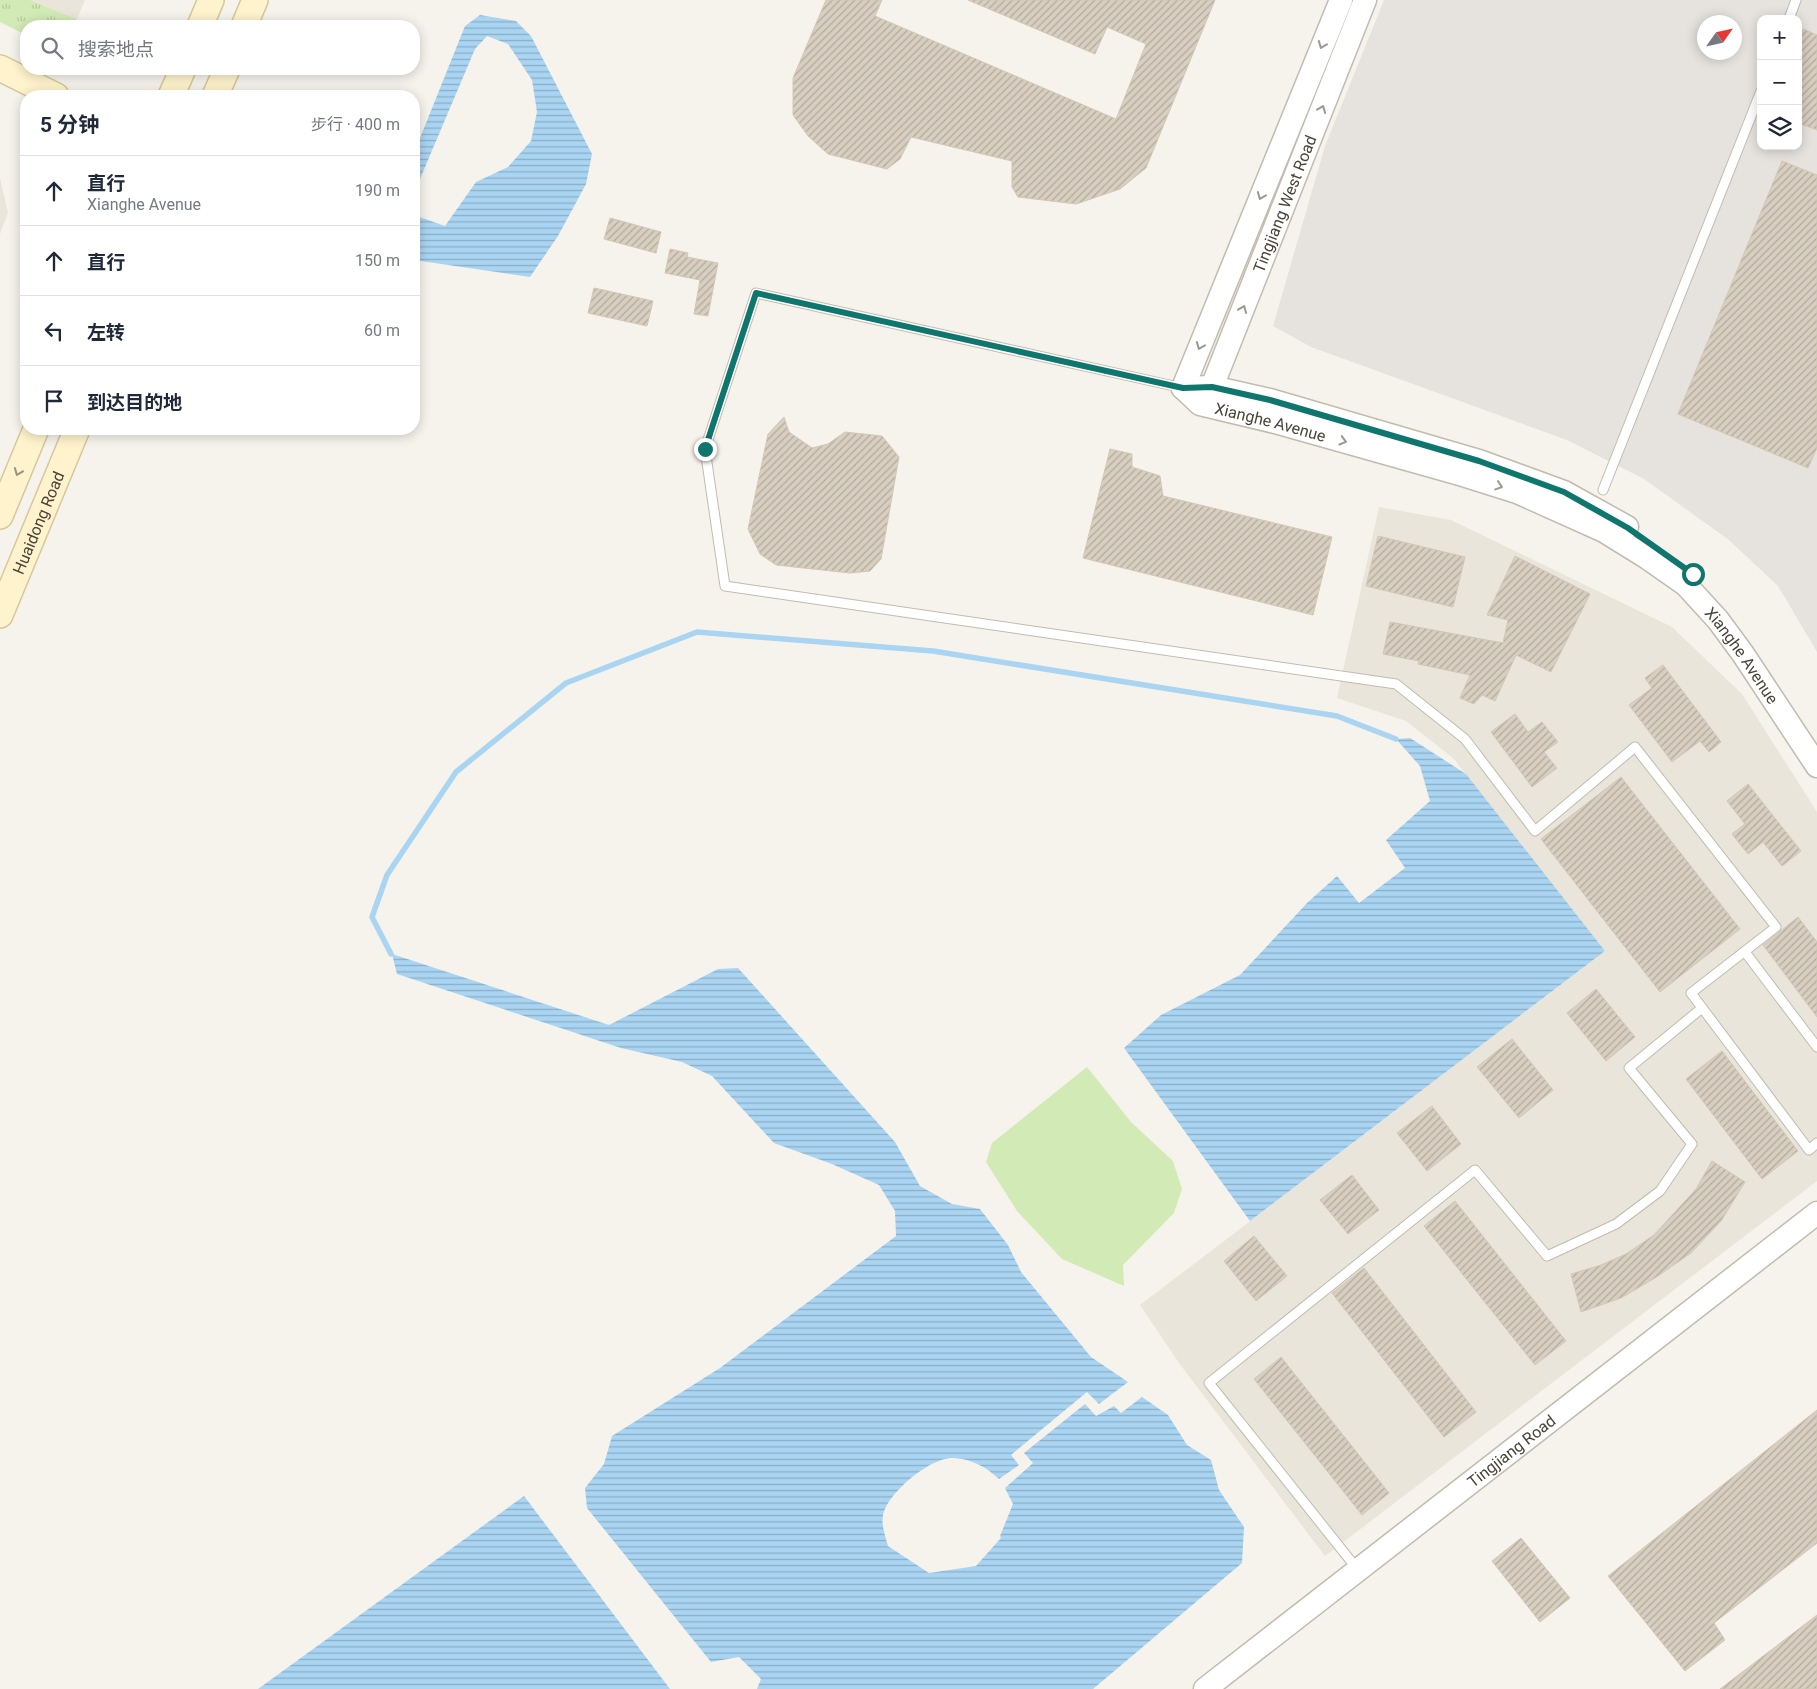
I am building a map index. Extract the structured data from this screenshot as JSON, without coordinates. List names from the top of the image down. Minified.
{"streets":{"main road":["Huaidong Road"],"street":["Tingjiang West Road","Xianghe Avenue","Tingjiang Road"]},"crossings":[["Tingjiang West Road","Xianghe Avenue"]],"north":"top right","page":{"map_buttons":["+","−"],"search":"搜索地点","heading":["5 分钟","步行 · 400 m"],"list":[["直行","Xianghe Avenue","190 m"],["直行","150 m"],["左转","60 m"],"到达目的地"]}}
